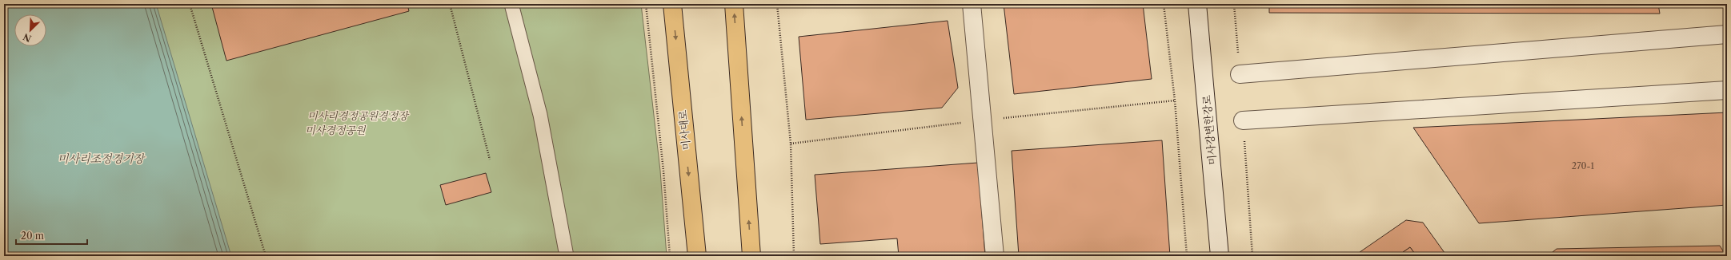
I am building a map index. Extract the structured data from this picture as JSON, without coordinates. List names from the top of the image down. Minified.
{"streets":{"main road":["미사대로"],"street":["미사강변한강로"]},"water":["미사리조정경기장"],"parks":["미사리경정공원경정장","미사경정공원"],"house_numbers":["270-1"],"scale_bar":"20 m","north":"bottom left"}
